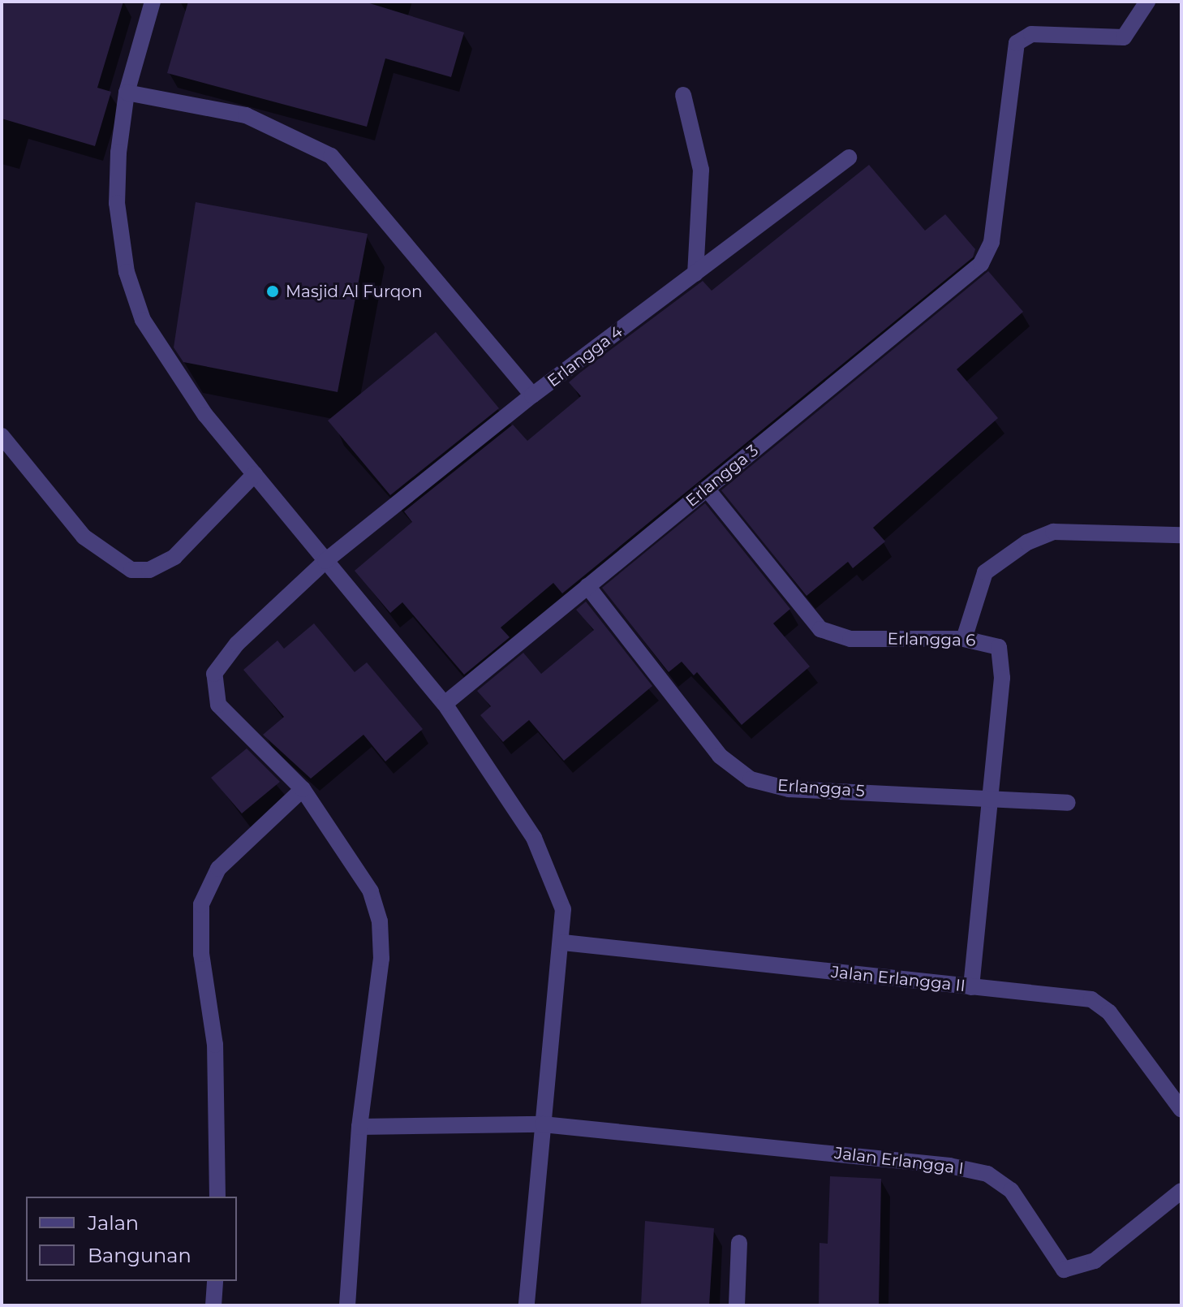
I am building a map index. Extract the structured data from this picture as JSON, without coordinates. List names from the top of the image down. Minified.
{"streets":{"street":["Erlangga 4","Erlangga 3","Erlangga 6","Erlangga 5","Jalan Erlangga II","Jalan Erlangga I"]},"crossings":[["Erlangga 3","Erlangga 6"],["Erlangga 3","Erlangga 5"],["Erlangga 6","Erlangga 5"],["Erlangga 6","Jalan Erlangga II"]],"places":["Masjid Al Furqon"],"legend":["Jalan","Bangunan"]}
